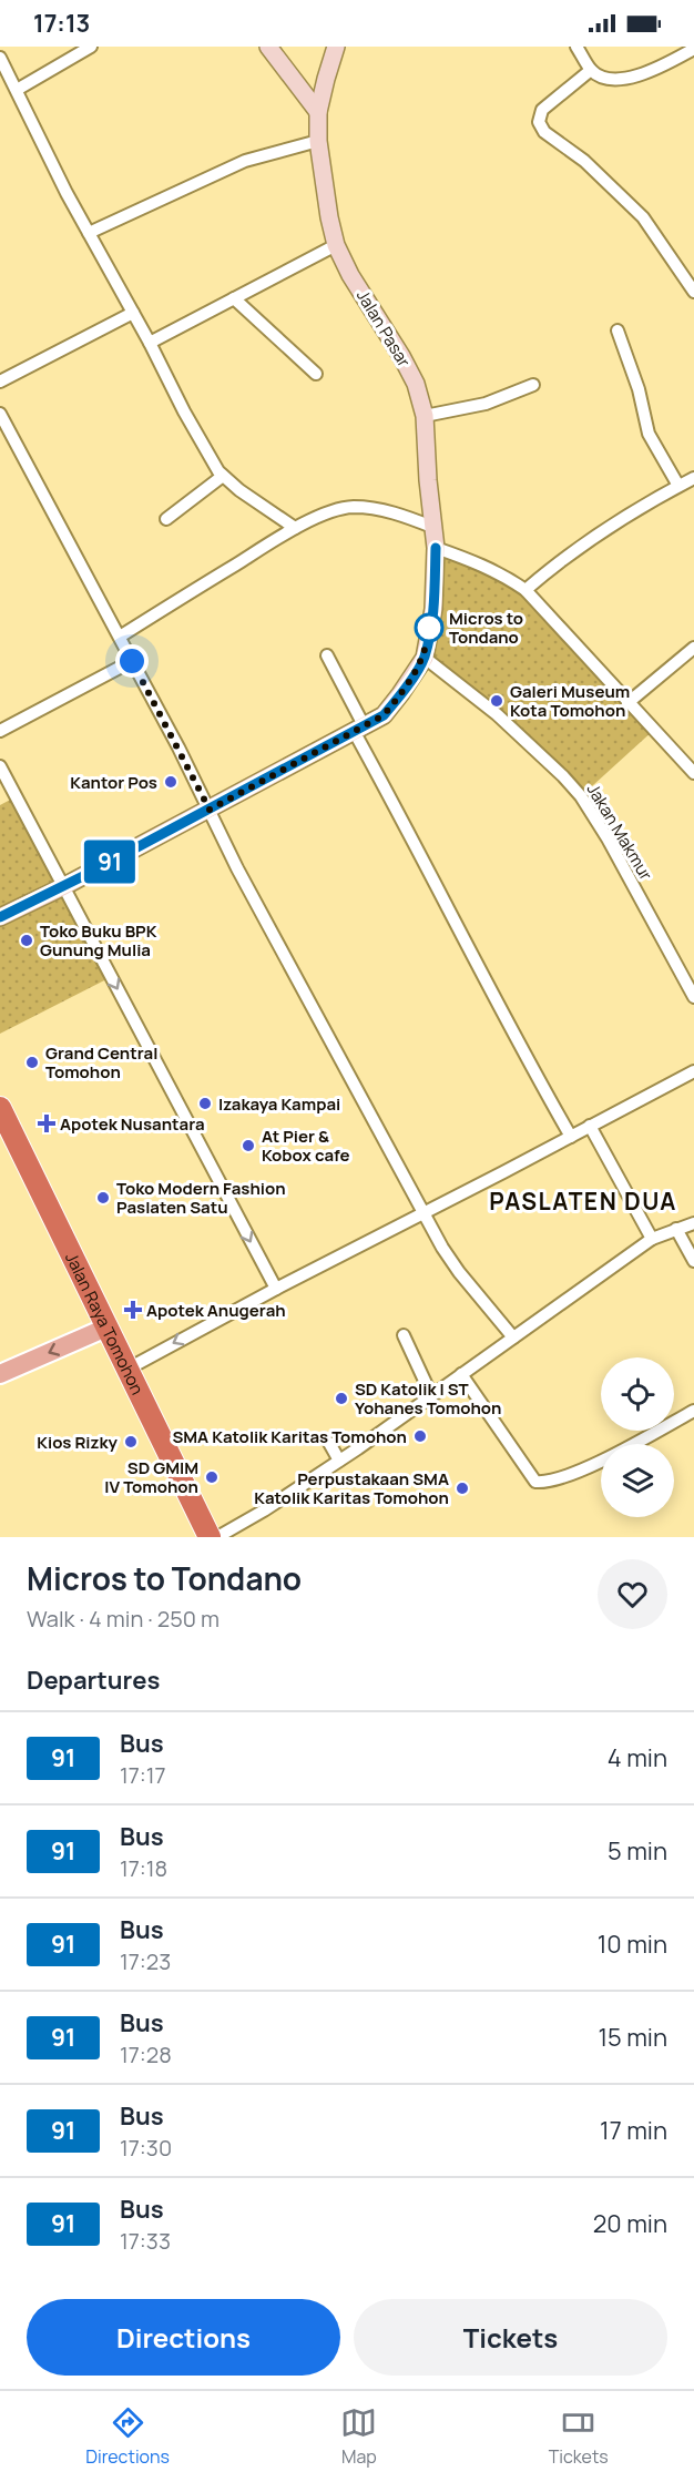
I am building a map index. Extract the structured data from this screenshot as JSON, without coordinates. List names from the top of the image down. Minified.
{"streets":{"highway":["Jalan Raya Tomohon"],"street":["Jalan Pasar","Jakan Makmur"]},"crossings":[["Jalan Pasar","Jakan Makmur"]],"districts":["PASLATEN DUA"],"places":{"other":["Micros to Tondano","Galeri Museum Kota Tomohon","Kantor Pos","Toko Buku BPK Gunung Mulia","Grand Central Tomohon","Izakaya Kampai","At Pier & Kobox cafe","Toko Modern Fashion Paslaten Satu","SD Katolik I ST Yohanes Tomohon","SMA Katolik Karitas Tomohon","Kios Rizky","SD GMIM IV Tomohon","Perpustakaan SMA Katolik Karitas Tomohon"],"health":["Apotek Nusantara","Apotek Anugerah"]},"lines":["bus line 91"],"page":{"status":"17:13","on_map":"91","heading":[["Micros to Tondano","Walk · 4 min · 250 m"],"Departures"],"list":[{"mark":"91","name":"Bus","note":"17:17","value":"4 min"},{"mark":"91","name":"Bus","note":"17:18","value":"5 min"},{"mark":"91","name":"Bus","note":"17:23","value":"10 min"},{"mark":"91","name":"Bus","note":"17:28","value":"15 min"},{"mark":"91","name":"Bus","note":"17:30","value":"17 min"},{"mark":"91","name":"Bus","note":"17:33","value":"20 min"}],"buttons":["Directions","Tickets"],"tabs":["Directions","Map","Tickets"]}}
